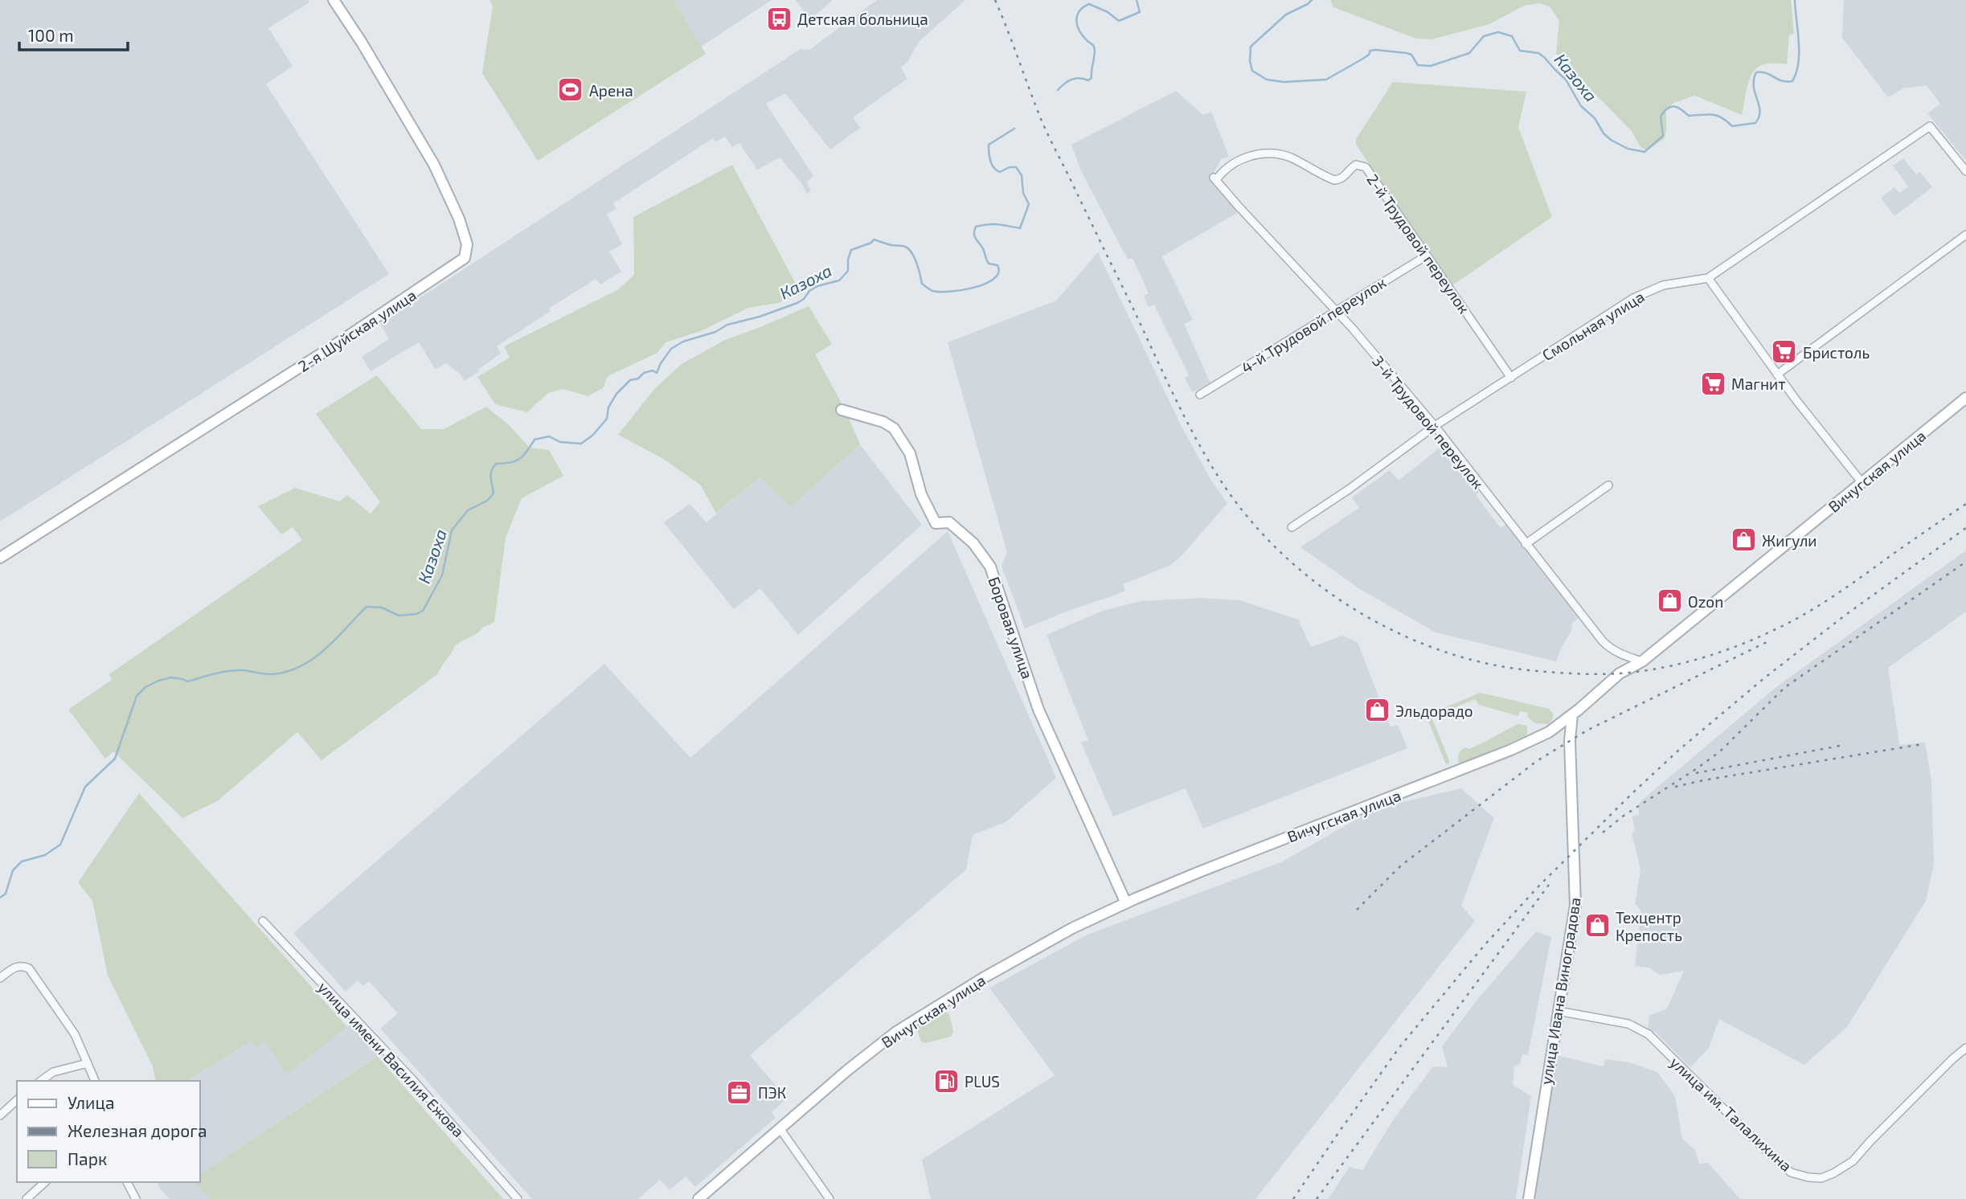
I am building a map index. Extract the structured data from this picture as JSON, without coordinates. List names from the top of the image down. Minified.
{"streets":{"street":["2-й Трудовой переулок","4-й Трудовой переулок","Смольная улица","2-я Шуйская улица","3-й Трудовой переулок","Вичугская улица","Боровая улица","улица Ивана Виноградова","улица имени Василия Ежова","улица им. Талалихина"]},"crossings":[["2-й Трудовой переулок","4-й Трудовой переулок"],["2-й Трудовой переулок","Смольная улица"],["2-й Трудовой переулок","3-й Трудовой переулок"],["4-й Трудовой переулок","3-й Трудовой переулок"],["Смольная улица","3-й Трудовой переулок"],["3-й Трудовой переулок","Вичугская улица"],["Вичугская улица","Боровая улица"],["Вичугская улица","улица Ивана Виноградова"],["улица Ивана Виноградова","улица им. Талалихина"]],"water":["Казоха"],"places":{"bus stop":["Детская больница"],"sports":["Арена"],"supermarket":["Бристоль","Магнит"],"shop":["Жигули","Ozon","Эльдорадо","Техцентр Крепость"],"fuel station":["PLUS"],"office":["ПЭК"]},"legend":["Улица","Железная дорога","Парк"],"scale_bar":"100 m"}
